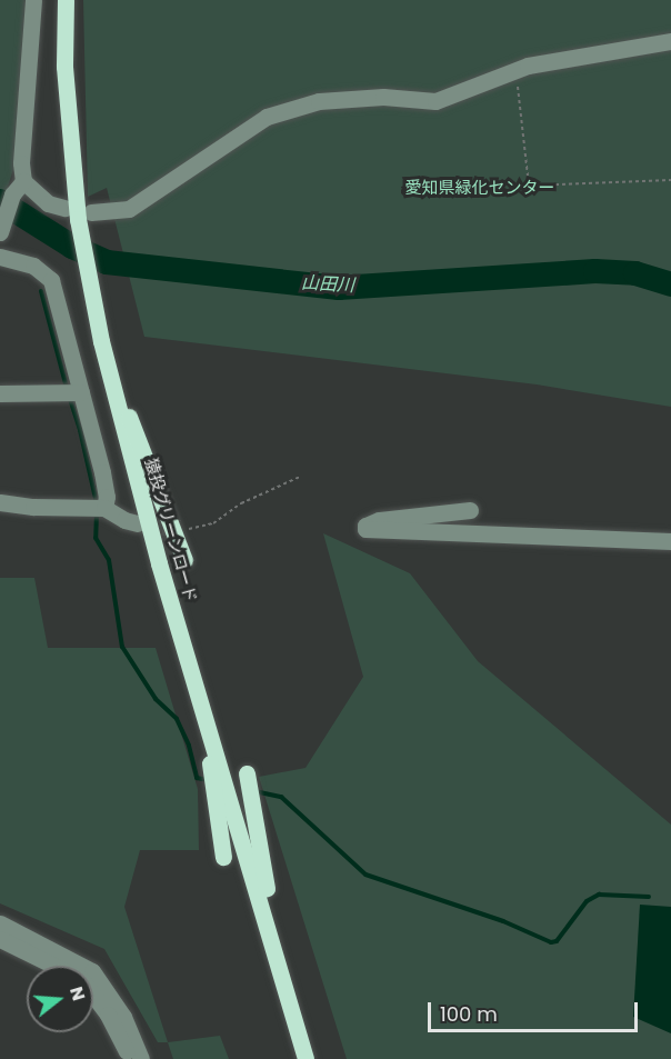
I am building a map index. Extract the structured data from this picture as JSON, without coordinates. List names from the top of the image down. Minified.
{"streets":{"main road":["猿投グリーンロード"]},"water":["山田川"],"parks":["愛知県緑化センター"],"scale_bar":"100 m","north":"right"}
